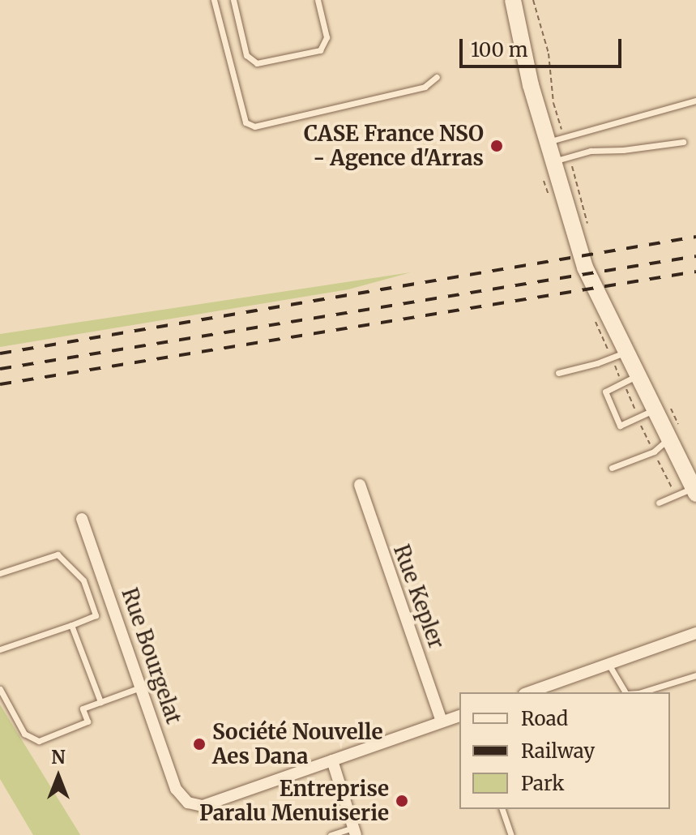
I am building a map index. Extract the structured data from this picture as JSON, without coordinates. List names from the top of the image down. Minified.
{"streets":{"street":["Rue Kepler","Rue Bourgelat"]},"places":["CASE France NSO - Agence d'Arras","Société Nouvelle Aes Dana","Entreprise Paralu Menuiserie"],"legend":["Road","Railway","Park"],"scale_bar":"100 m","north":"top"}
